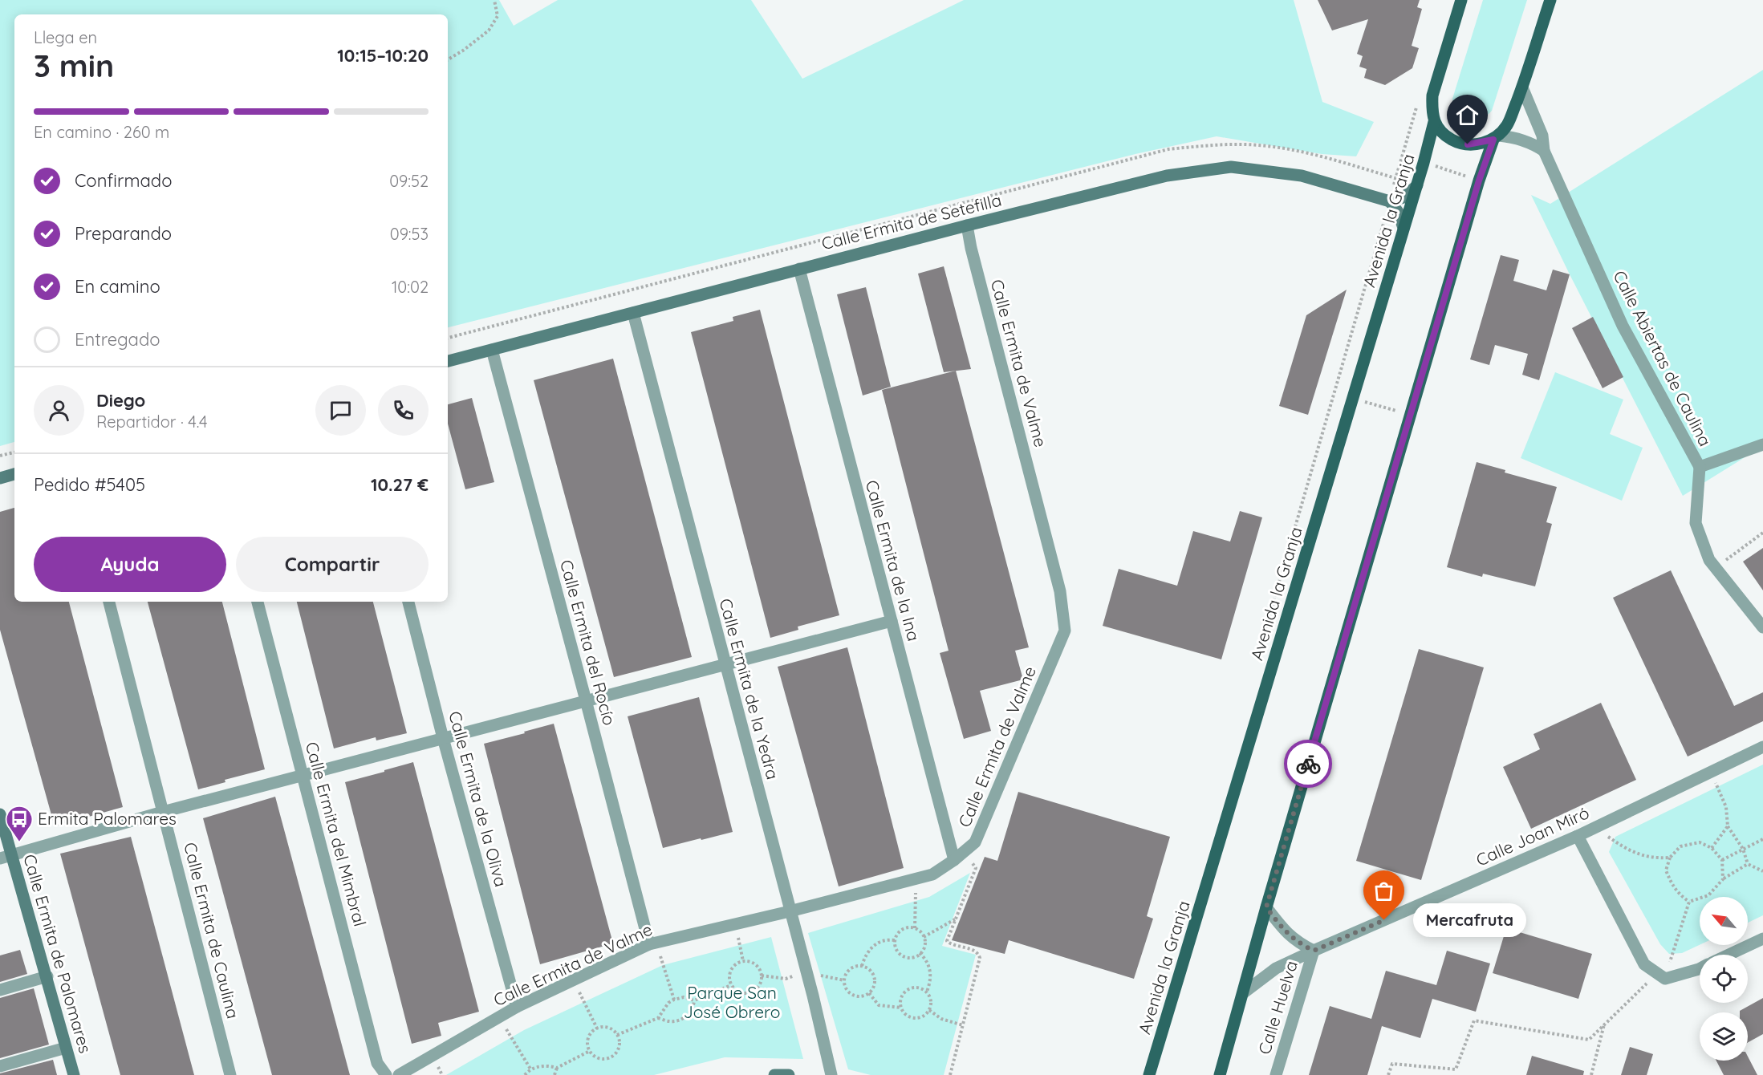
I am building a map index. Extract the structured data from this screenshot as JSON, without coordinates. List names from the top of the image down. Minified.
{"streets":{"main road":["Avenida la Granja"],"street":["Calle Ermita de Setefilla","Calle Abiertas de Caulina","Calle Ermita de Valme","Calle Ermita de la Ina","Calle Ermita del Rocío","Calle Ermita de la Yedra","Calle Ermita de la Oliva","Calle Ermita del Mimbral","Calle Joan Miró","Calle Ermita de Caulina","Calle Ermita de Palomares","Calle Huelva"]},"crossings":[["Calle Ermita de Setefilla","Calle Ermita de Valme"],["Calle Ermita de Setefilla","Calle Ermita de la Ina"],["Calle Ermita de Setefilla","Calle Ermita del Rocío"],["Calle Ermita de Setefilla","Calle Ermita de la Yedra"],["Calle Ermita de Valme","Calle Ermita de la Ina"],["Calle Ermita de Valme","Calle Ermita del Rocío"],["Calle Ermita de Valme","Calle Ermita de la Yedra"],["Calle Ermita de Valme","Calle Ermita de la Oliva"],["Calle Joan Miró","Calle Huelva"]],"parks":["Parque San José Obrero"],"places":{"bus stop":["Ermita Palomares"],"other":["Mercafruta"]},"north":"top left","page":{"heading":["3 min","Llega en","10:15–10:20"],"panel":["Diego","Repartidor · 4.4","Pedido #5405","10.27 €"],"bar":"En camino · 260 m","list":[["Confirmado","09:52"],["Preparando","09:53"],["En camino","10:02"],"Entregado"],"buttons":["Ayuda","Compartir"],"bubble":"Mercafruta"}}
